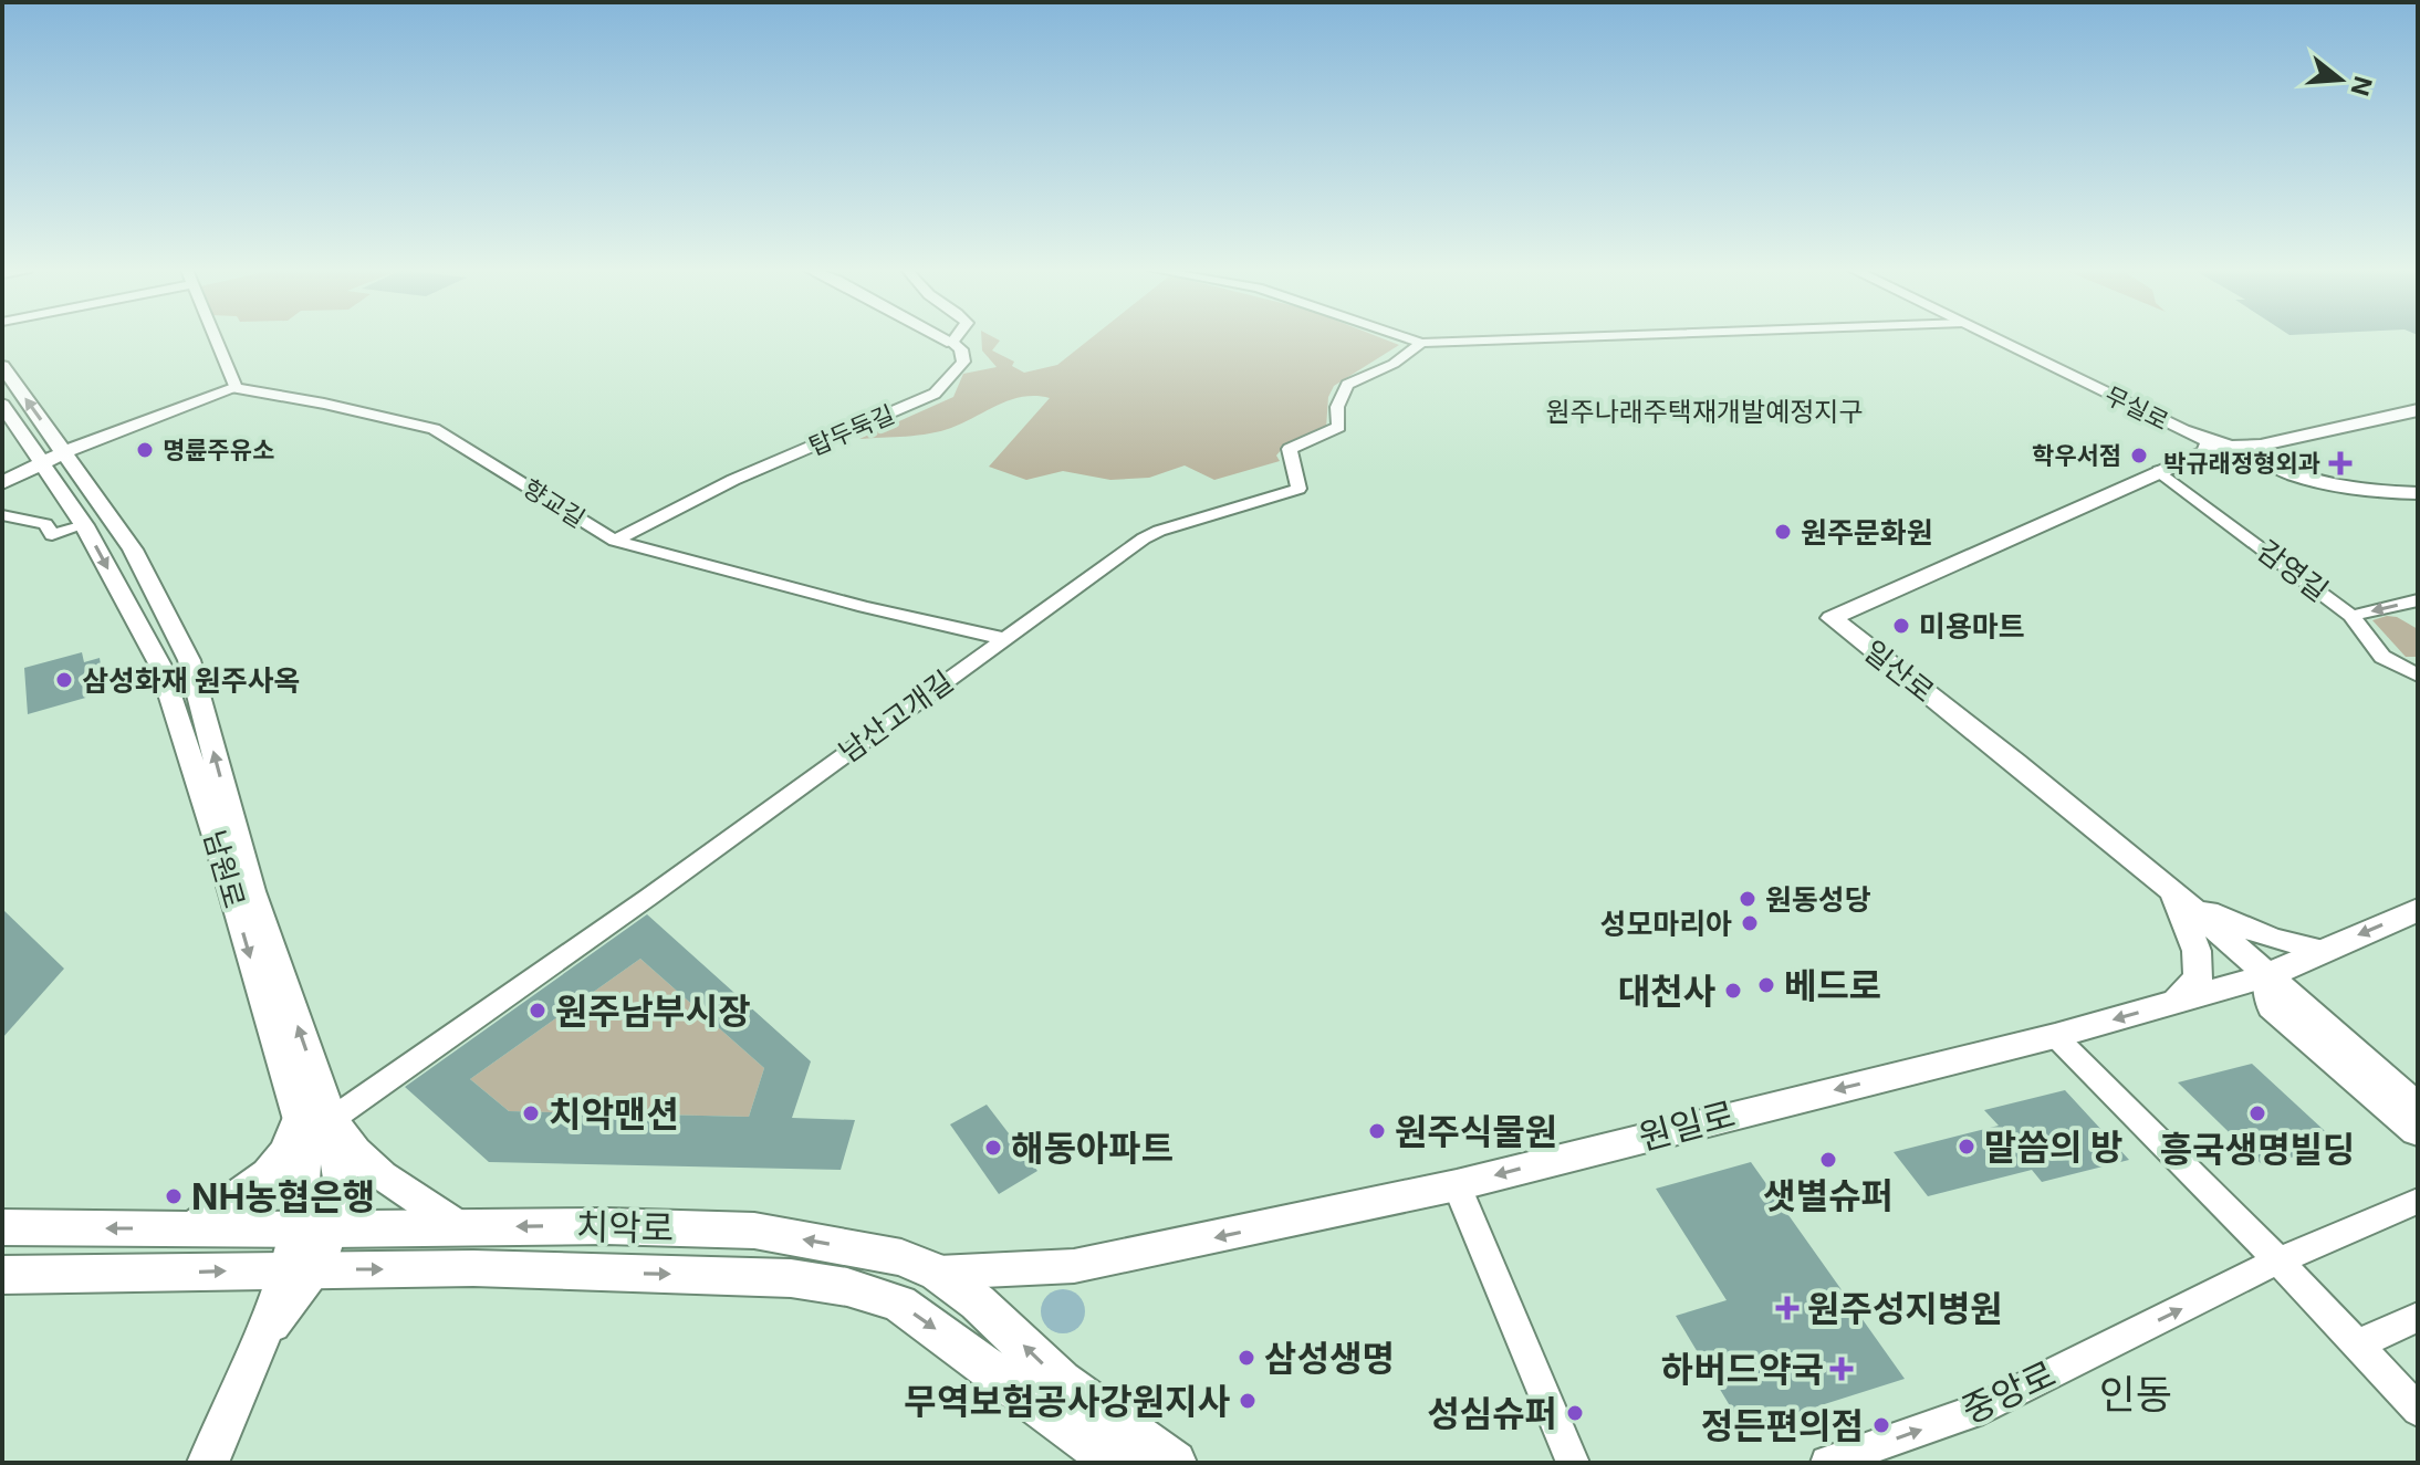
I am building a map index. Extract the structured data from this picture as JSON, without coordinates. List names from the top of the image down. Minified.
{"streets":{"main road":["원일로","치악로"],"street":["무실로","탑두둑길","향교길","감영길","일산로","남산고개길","남원로","중앙로"]},"crossings":[["무실로","일산로"],["탑두둑길","향교길"],["향교길","남산고개길"],["감영길","일산로"],["일산로","원일로"],["남산고개길","남원로"],["원일로","치악로"]],"one_way":["원일로","중앙로"],"districts":["원주나래주택재개발예정지구","인동"],"places":{"other":["명륜주유소","학우서점","원주문화원","미용마트","삼성화재 원주사옥","원동성당","성모마리아","베드로","대천사","원주남부시장","치악맨션","흥국생명빌딩","원주식물원","말씀의 방","해동아파트","샛별슈퍼","NH농협은행","삼성생명","무역보험공사강원지사","성심슈퍼","정든편의점"],"health":["박규래정형외과","원주성지병원","하버드약국"]},"north":"right"}
